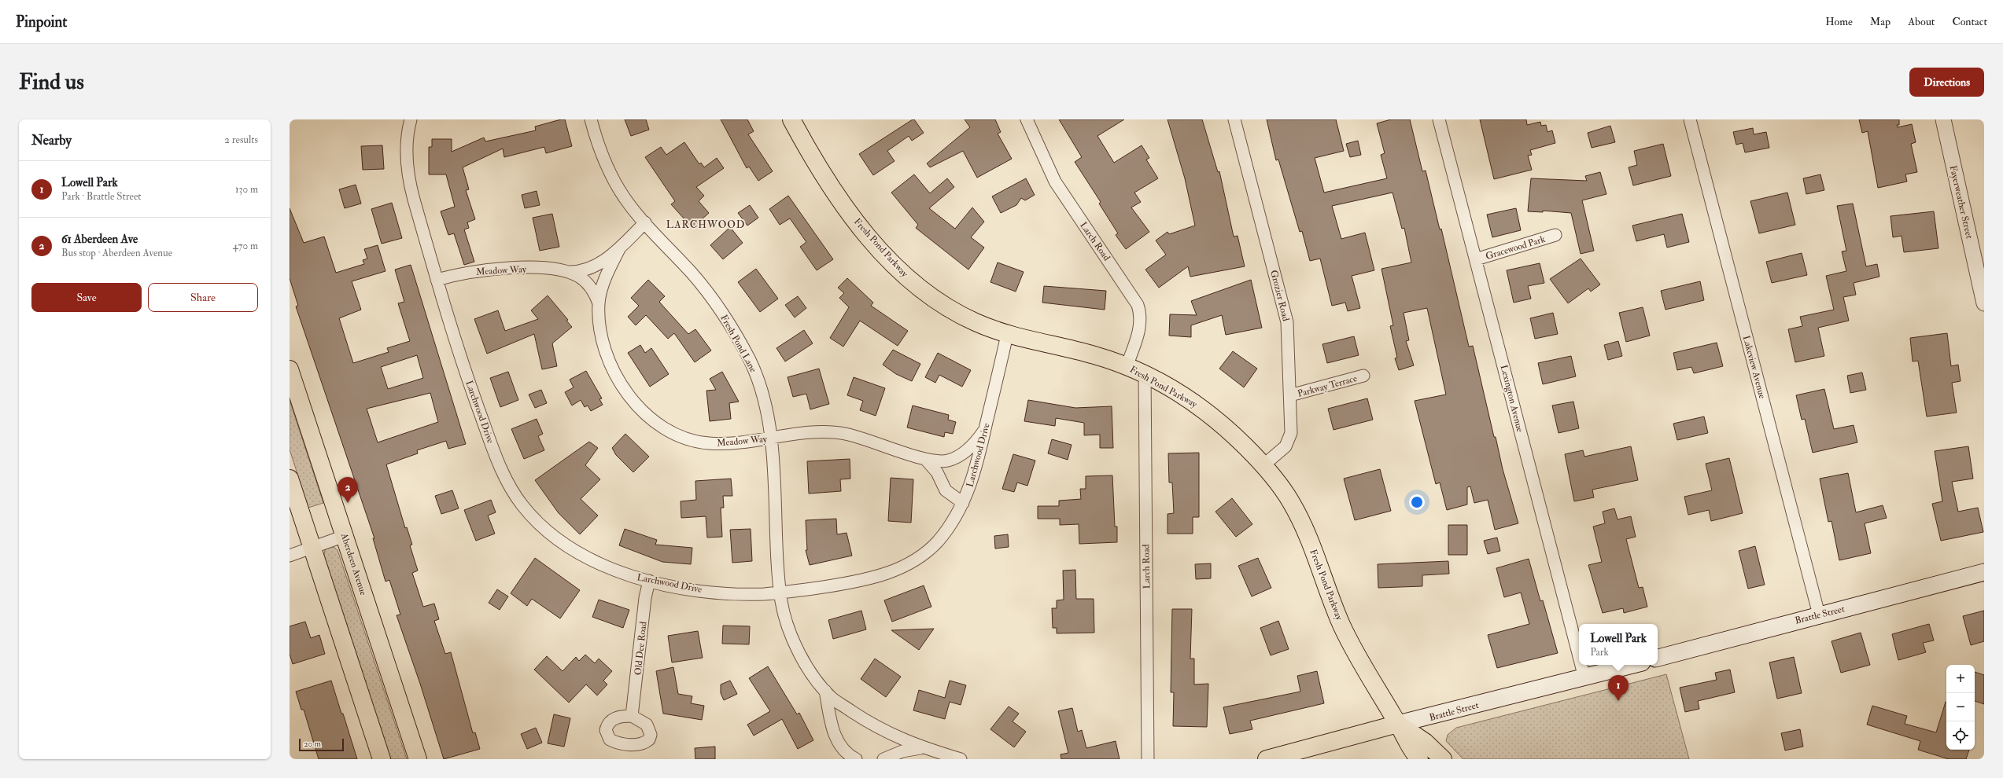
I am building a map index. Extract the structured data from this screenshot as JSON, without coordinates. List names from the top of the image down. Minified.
{"streets":{"main road":["Fresh Pond Parkway","Aberdeen Avenue","Brattle Street"],"street":["Fayerweather Street","Larch Road","Gracewood Park","Meadow Way","Grozier Road","Fresh Pond Lane","Lakeview Avenue","Parkway Terrace","Lexington Avenue","Larchwood Drive","Old Dee Road"]},"crossings":[["Larch Road","Fresh Pond Parkway"],["Fresh Pond Parkway","Grozier Road"],["Fresh Pond Parkway","Larchwood Drive"],["Fresh Pond Parkway","Brattle Street"],["Gracewood Park","Lexington Avenue"],["Meadow Way","Fresh Pond Lane"],["Meadow Way","Larchwood Drive"],["Grozier Road","Parkway Terrace"],["Fresh Pond Lane","Larchwood Drive"],["Lakeview Avenue","Brattle Street"],["Lexington Avenue","Brattle Street"],["Larchwood Drive","Old Dee Road"]],"districts":["LARCHWOOD"],"scale_bar":"20 m","page":{"header":"Pinpoint","nav":["Home","Map","About","Contact"],"buttons":["Directions",["Save","Share"]],"title":"Find us","heading":["Nearby","2 results"],"list":[{"mark":"1","name":"Lowell Park","note":"Park · Brattle Street","value":"130 m"},{"mark":"2","name":"61 Aberdeen Ave","note":"Bus stop · Aberdeen Avenue","value":"470 m"}],"pins":["2","1"],"popup":["Lowell Park","Park"],"map_buttons":["+","−"],"scale":"20 m"}}
